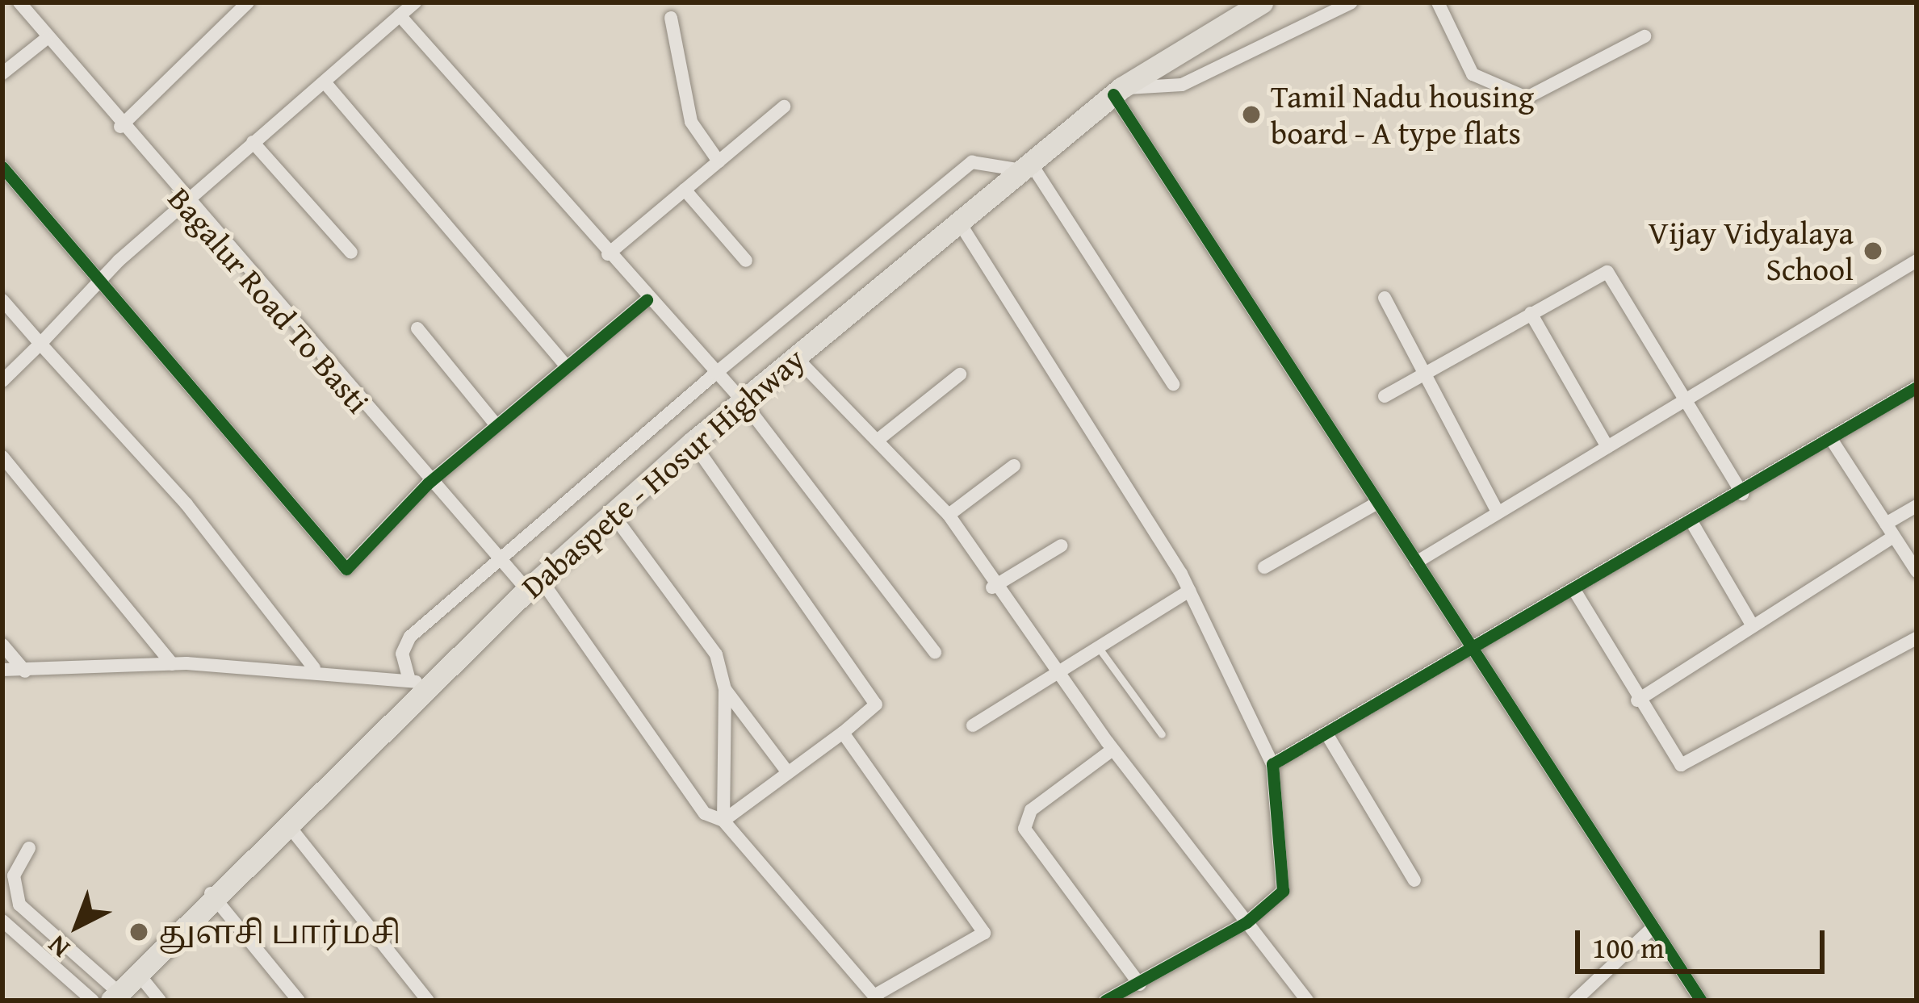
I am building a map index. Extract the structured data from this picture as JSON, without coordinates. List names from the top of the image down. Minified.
{"streets":{"highway":["Dabaspete - Hosur Highway"],"street":["Bagalur Road To Basti"]},"crossings":[["Bagalur Road To Basti","Dabaspete - Hosur Highway"]],"places":["Tamil Nadu housing board - A type flats","Vijay Vidyalaya School","துளசி பார்மசி"],"scale_bar":"100 m","north":"bottom left"}
